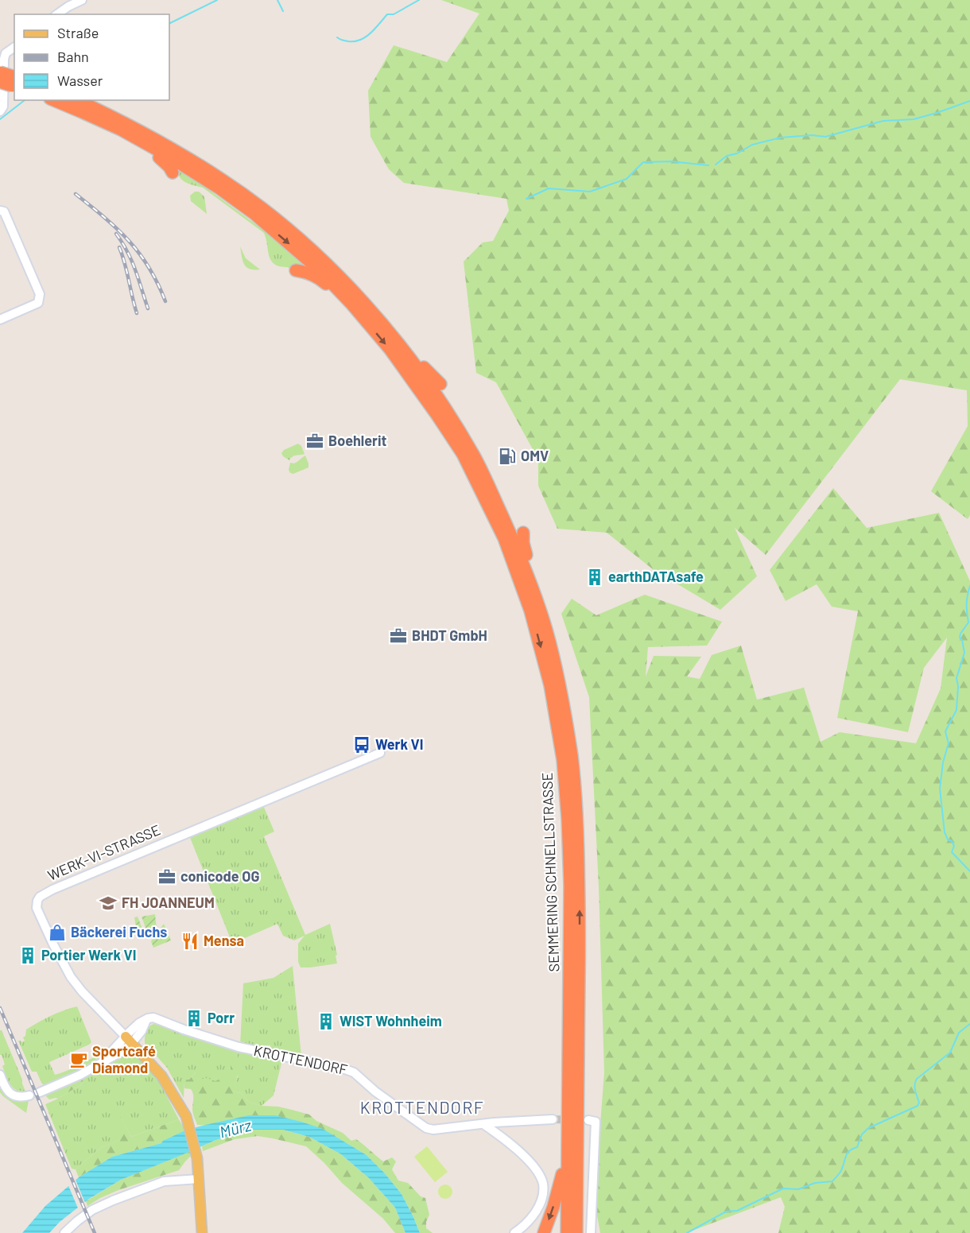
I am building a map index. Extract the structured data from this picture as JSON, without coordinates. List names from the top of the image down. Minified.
{"streets":{"highway":["SEMMERING SCHNELLSTRASSE"],"main road":["WERK-VI-STRASSE"],"street":["KROTTENDORF"]},"crossings":[["WERK-VI-STRASSE","KROTTENDORF"]],"districts":["KROTTENDORF"],"water":["Mürz"],"places":{"office":["Boehlerit","BHDT GmbH","conicode OG"],"fuel station":["OMV"],"building":["earthDATAsafe","Portier Werk VI","Porr","WIST Wohnheim"],"bus stop":["Werk VI"],"school or university":["FH JOANNEUM"],"shop":["Bäckerei Fuchs"],"restaurant":["Mensa"],"cafe":["Sportcafé Diamond"]},"legend":["Straße","Bahn","Wasser"]}
